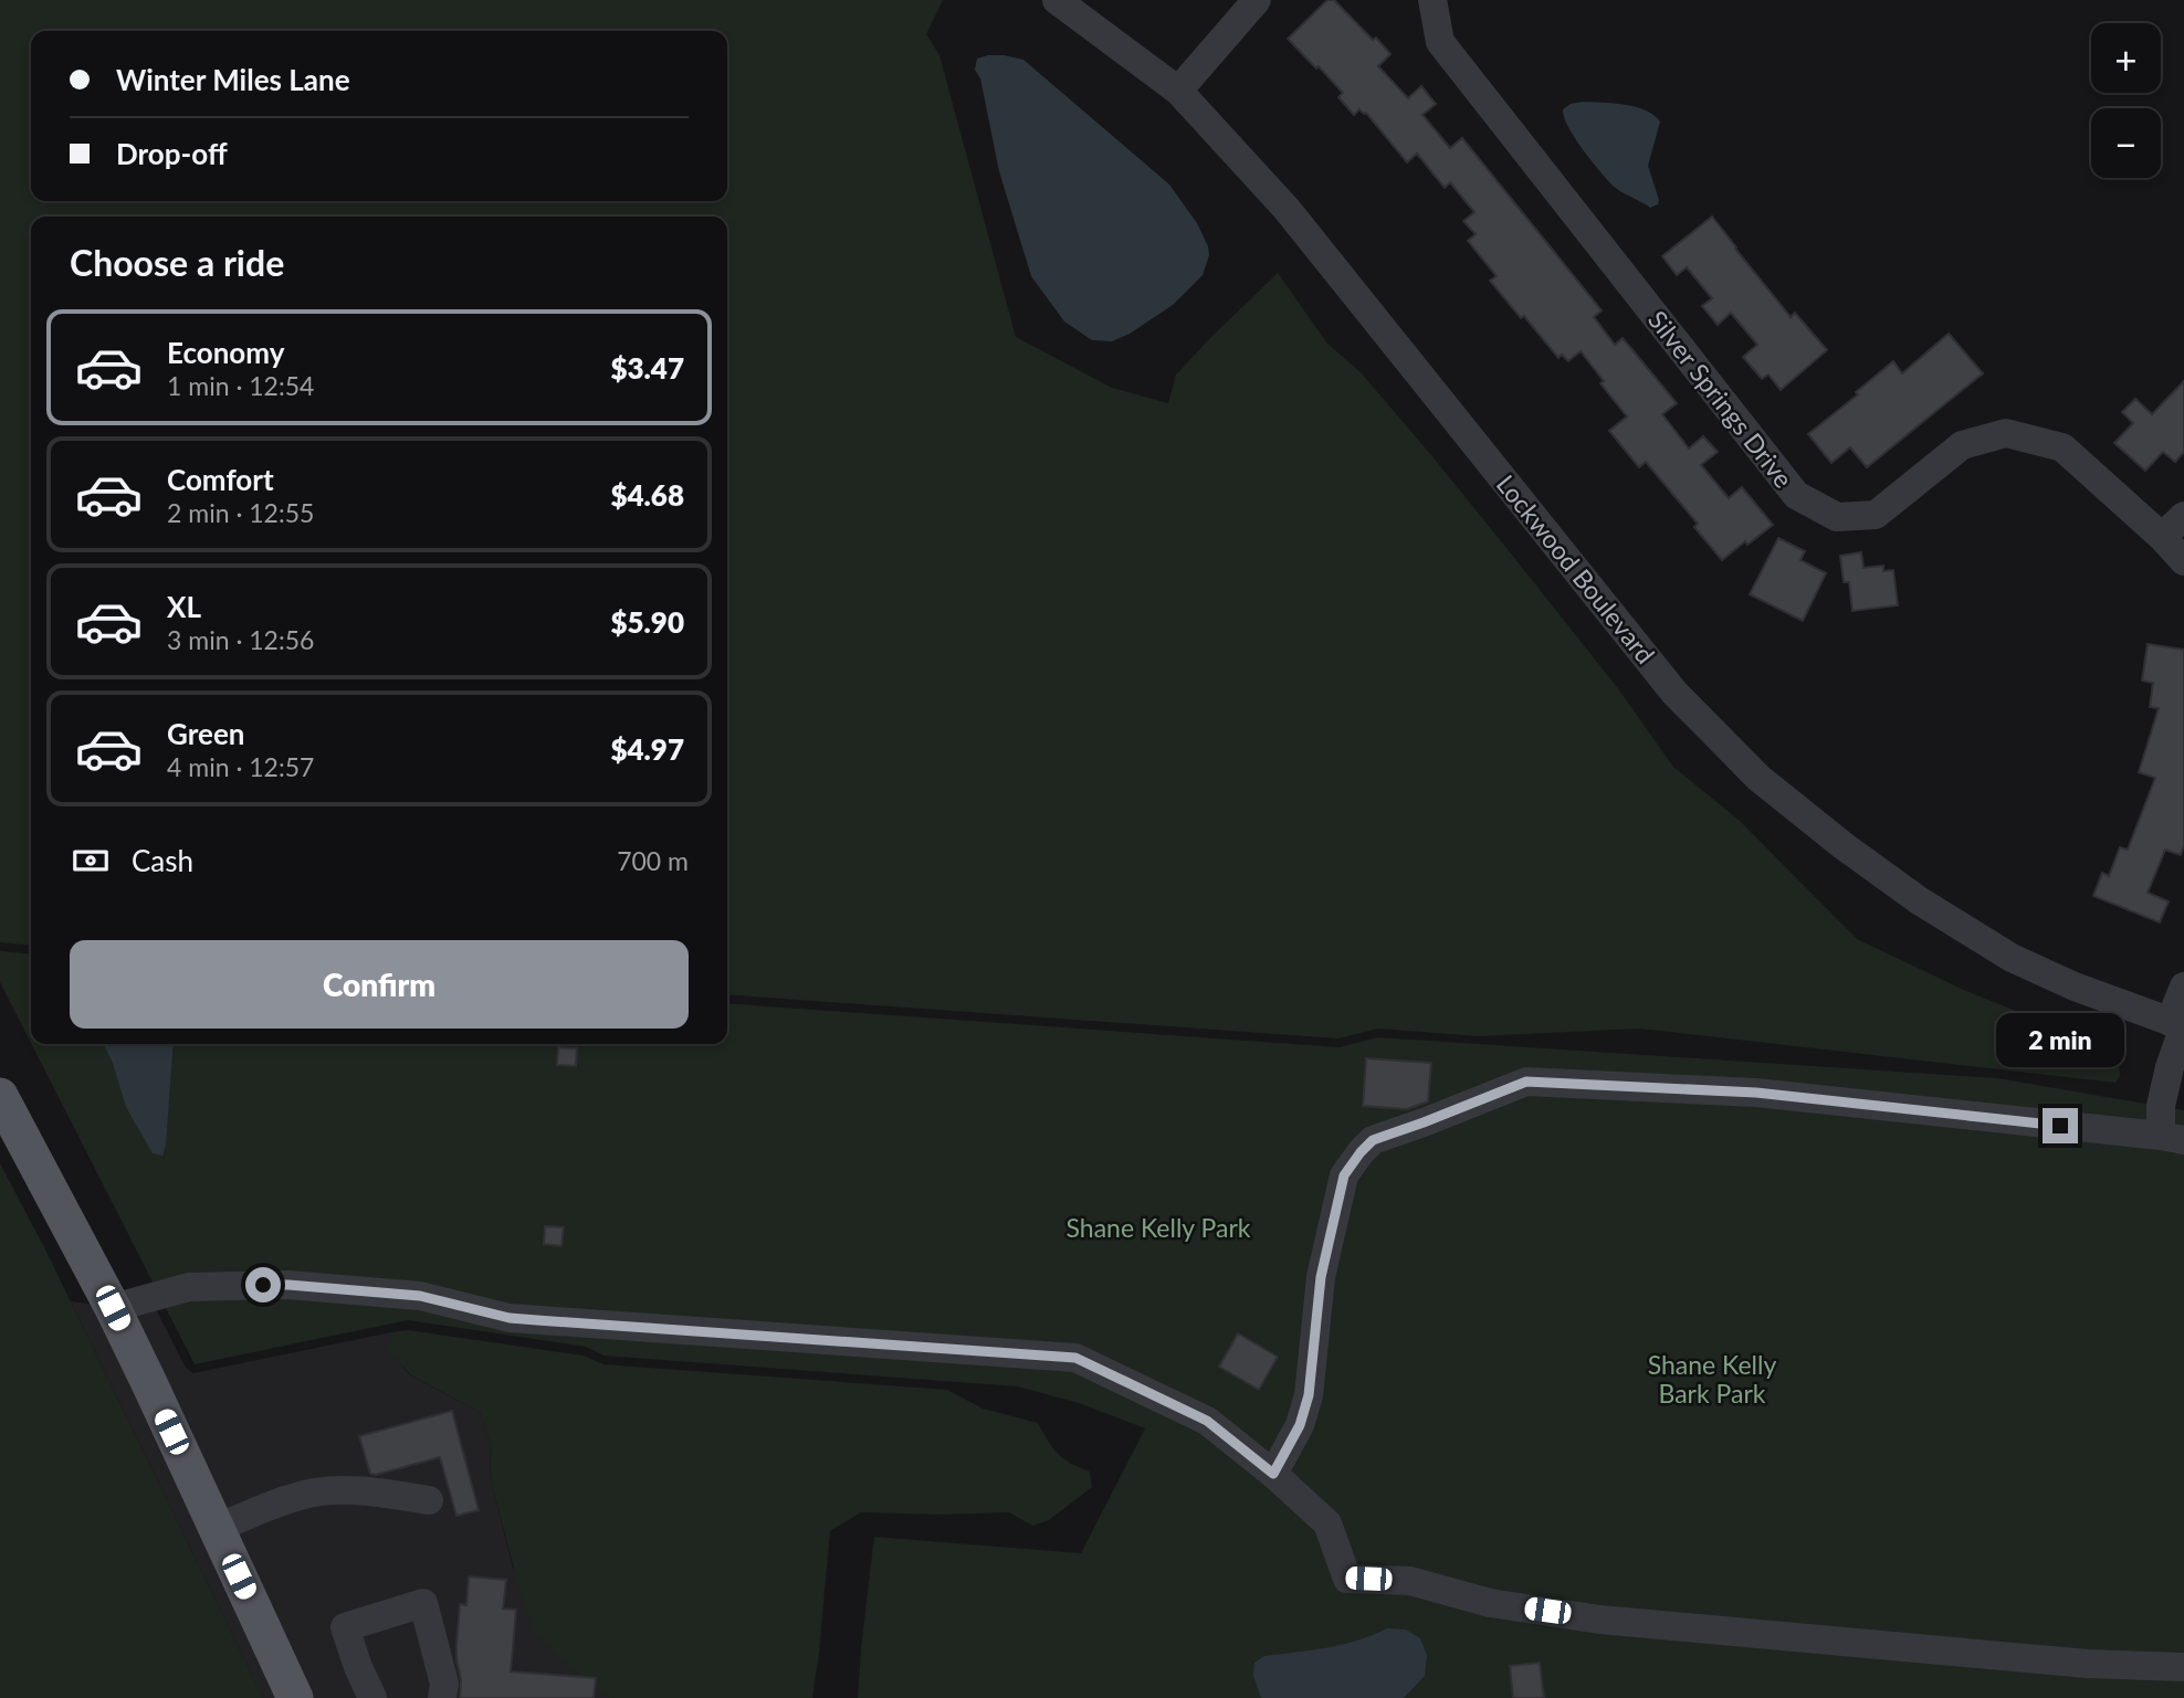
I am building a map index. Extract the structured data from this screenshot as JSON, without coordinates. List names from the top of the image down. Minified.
{"streets":{"street":["Silver Springs Drive","Lockwood Boulevard"]},"parks":["Shane Kelly Park","Shane Kelly Bark Park"],"page":{"map_buttons":["+","−"],"banner":["Winter Miles Lane","Drop-off"],"heading":"Choose a ride","list":[{"name":"Economy","note":"1 min · 12:54","value":"$3.47"},{"name":"Comfort","note":"2 min · 12:55","value":"$4.68"},{"name":"XL","note":"3 min · 12:56","value":"$5.90"},{"name":"Green","note":"4 min · 12:57","value":"$4.97"}],"pay":["Cash","700 m"],"buttons":"Confirm","bubble":"2 min"}}
